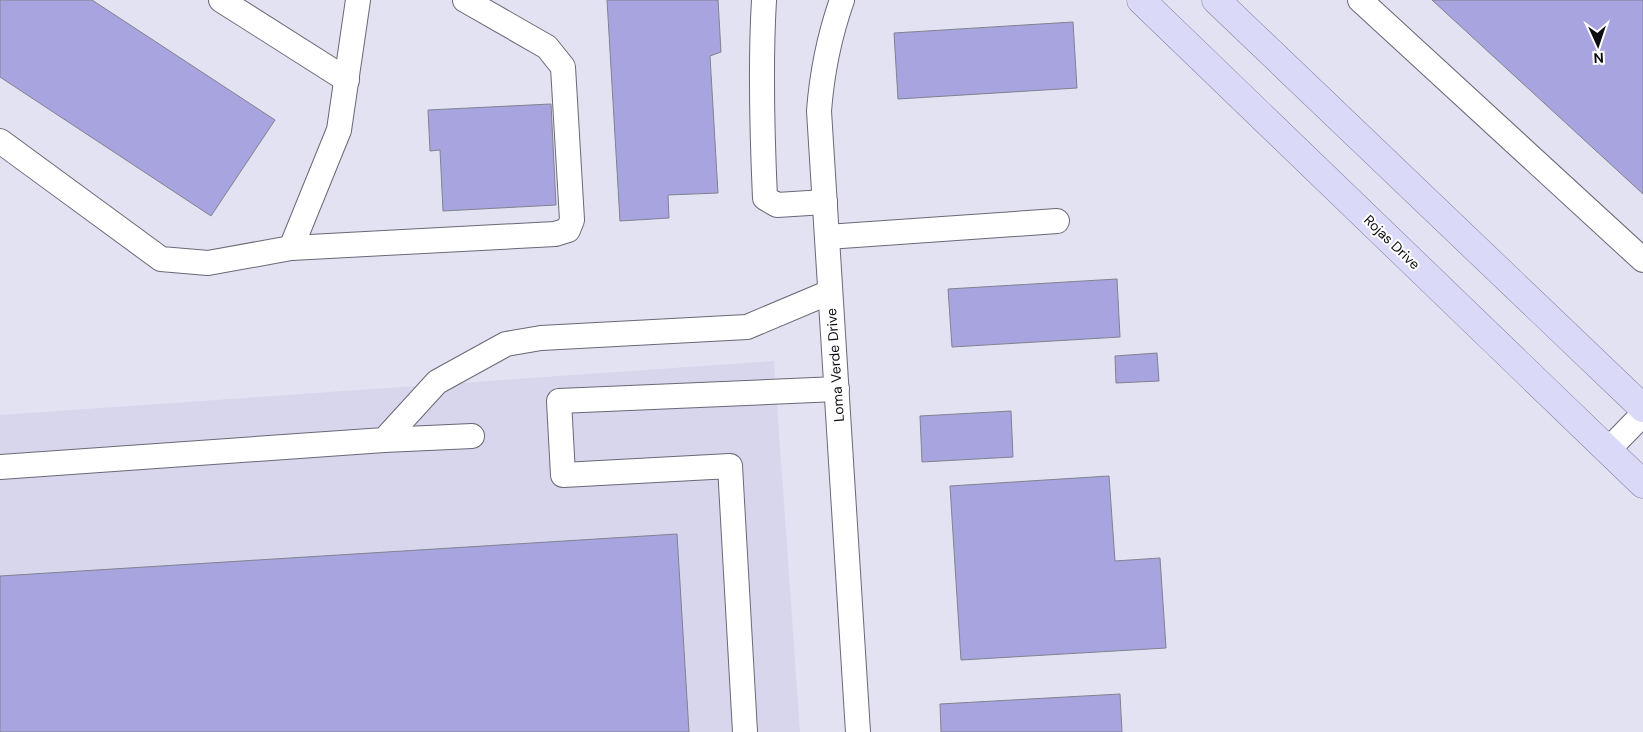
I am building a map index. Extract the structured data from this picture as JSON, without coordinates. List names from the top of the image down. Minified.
{"streets":{"main road":["Rojas Drive"],"street":["Loma Verde Drive"]},"north":"bottom"}
